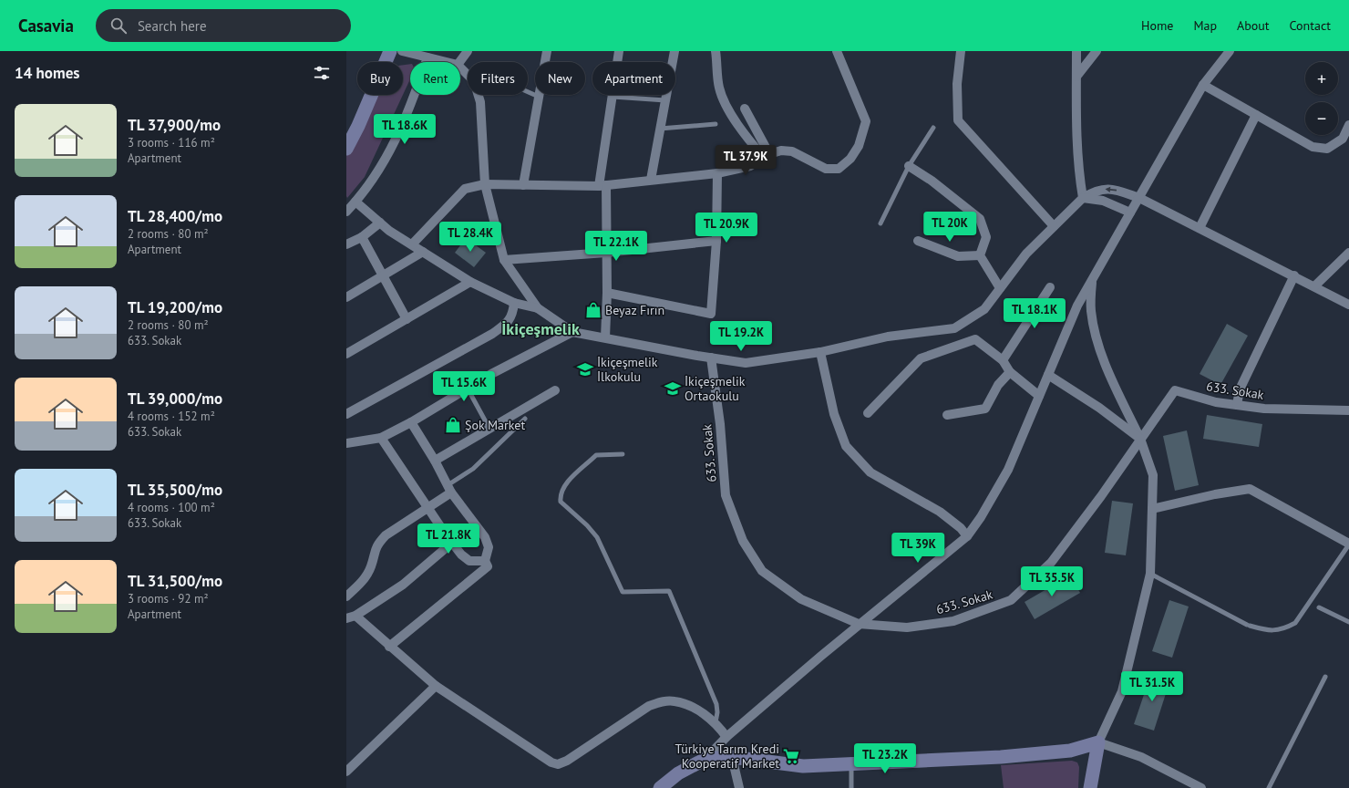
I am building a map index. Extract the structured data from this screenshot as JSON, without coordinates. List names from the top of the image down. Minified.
{"streets":{"street":["633. Sokak"]},"districts":["İkiçeşmelik"],"places":{"shop":["Beyaz Fırın","Şok Market"],"school or university":["İkiçeşmelik İlkokulu","İkiçeşmelik Ortaokulu"],"supermarket":["Türkiye Tarım Kredi Kooperatif Market"]},"page":{"header":"Casavia","search":"Search here","nav":["Home","Map","About","Contact"],"heading":"14 homes","map_buttons":["+","−"],"chip":["Buy","Rent","Filters","New","Apartment"],"list":[{"name":"TL 37,900/mo","note":"3 rooms · 116 m² · Apartment"},{"name":"TL 28,400/mo","note":"2 rooms · 80 m² · Apartment"},{"name":"TL 19,200/mo","note":"2 rooms · 80 m² · 633. Sokak"},{"name":"TL 39,000/mo","note":"4 rooms · 152 m² · 633. Sokak"},{"name":"TL 35,500/mo","note":"4 rooms · 100 m² · 633. Sokak"},{"name":"TL 31,500/mo","note":"3 rooms · 92 m² · Apartment"}],"price":["TL 18.6K","TL 37.9K","TL 20K","TL 20.9K","TL 28.4K","TL 22.1K","TL 18.1K","TL 19.2K","TL 15.6K","TL 21.8K","TL 39K","TL 35.5K","TL 31.5K","TL 23.2K"]}}
